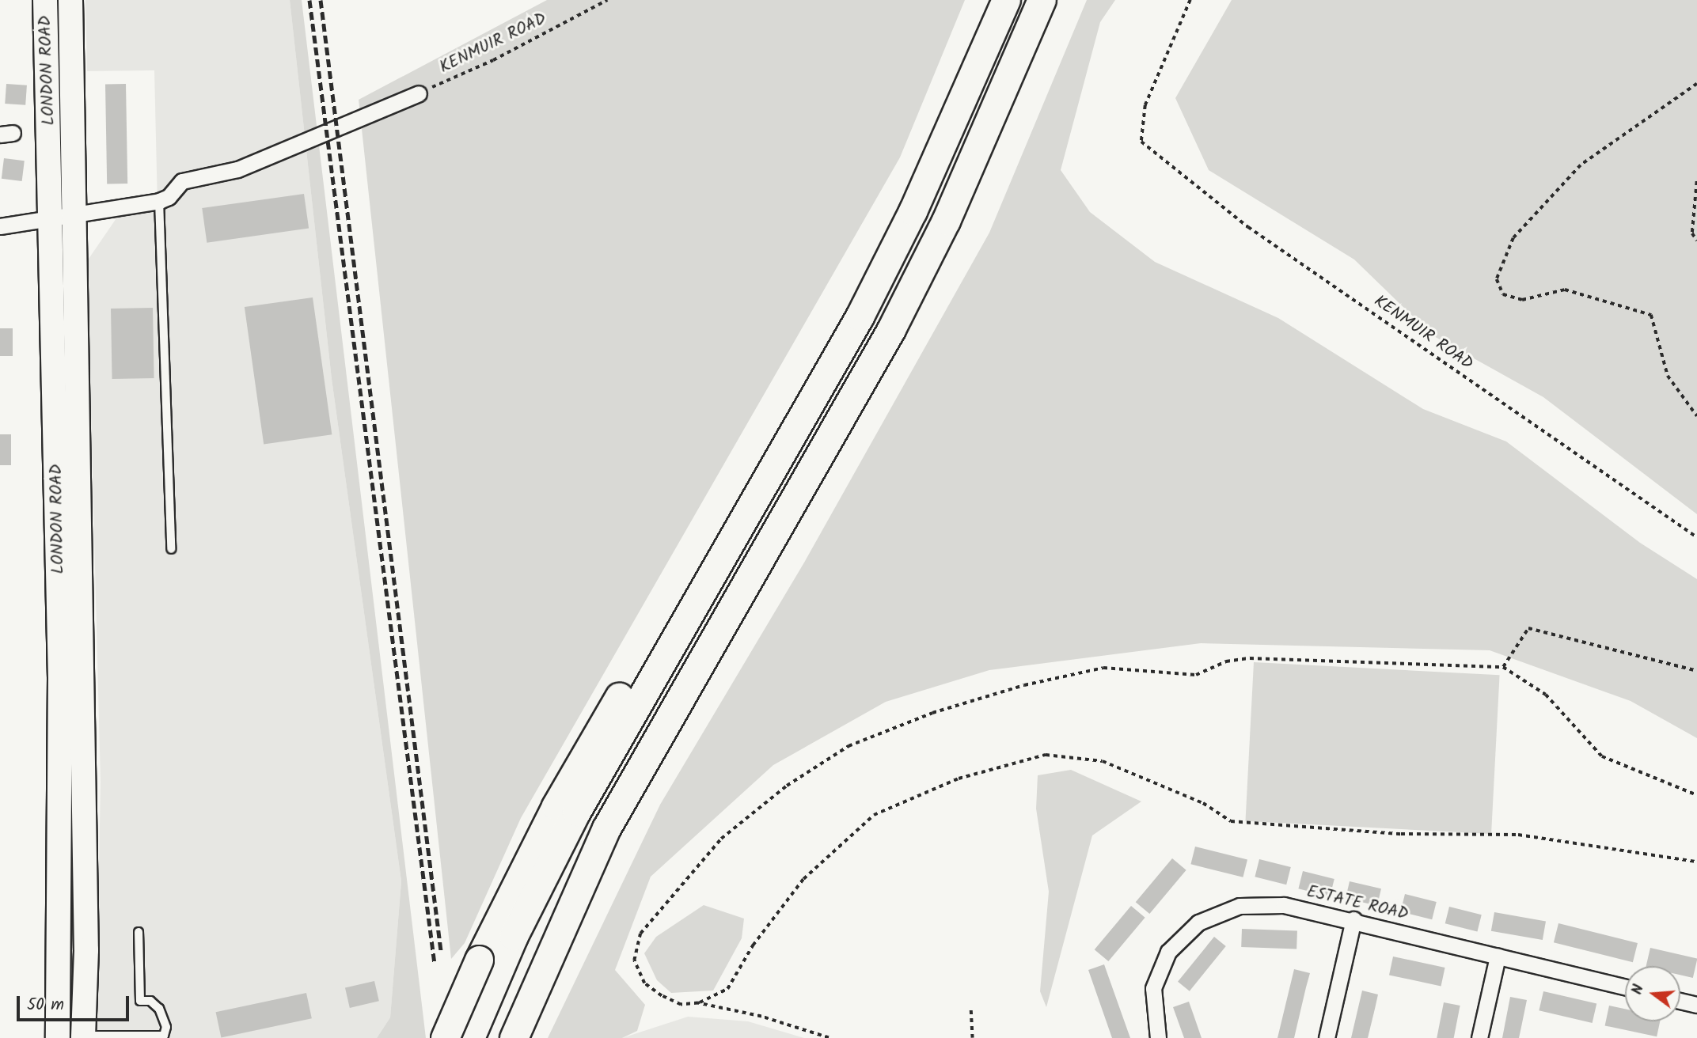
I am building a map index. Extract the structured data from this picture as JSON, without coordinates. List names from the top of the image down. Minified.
{"streets":{"main road":["LONDON ROAD"],"street":["ESTATE ROAD"],"path":["KENMUIR ROAD"]},"scale_bar":"50 m","north":"left"}
